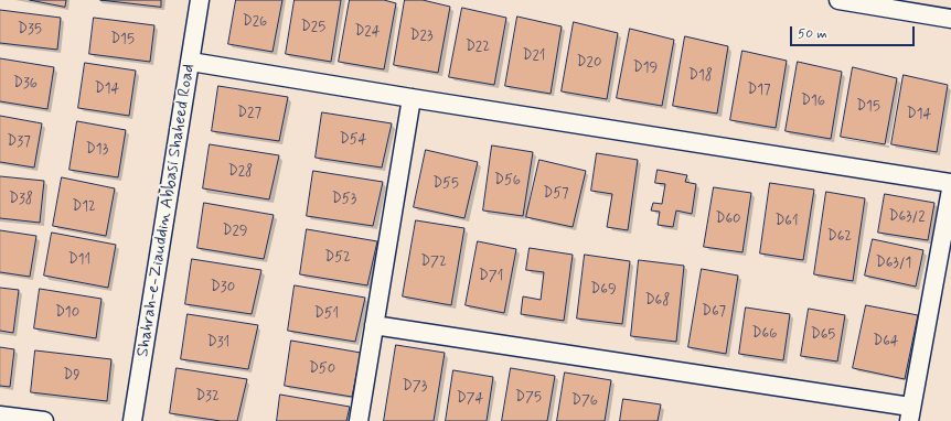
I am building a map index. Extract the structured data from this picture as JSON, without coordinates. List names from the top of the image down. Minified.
{"streets":{"street":["Shahrah-e-Ziauddin Abbasi Shaheed Road"]},"house_numbers":["D26","D25","D35","D24","D23","D15","D22","D21","D20","D19","D18","D36","D14","D17","D16","D15","D27","D14","D54","D37","D13","D28","D56","D55","D57","D38","D53","D12","D63/2","D60","D61","D29","D62","D52","D11","D72","D63/1","D71","D30","D69","D68","D67","D10","D51","D66","D65","D64","D31","D50","D9","D73","D32","D75","D74","D76"],"scale_bar":"50 m"}
